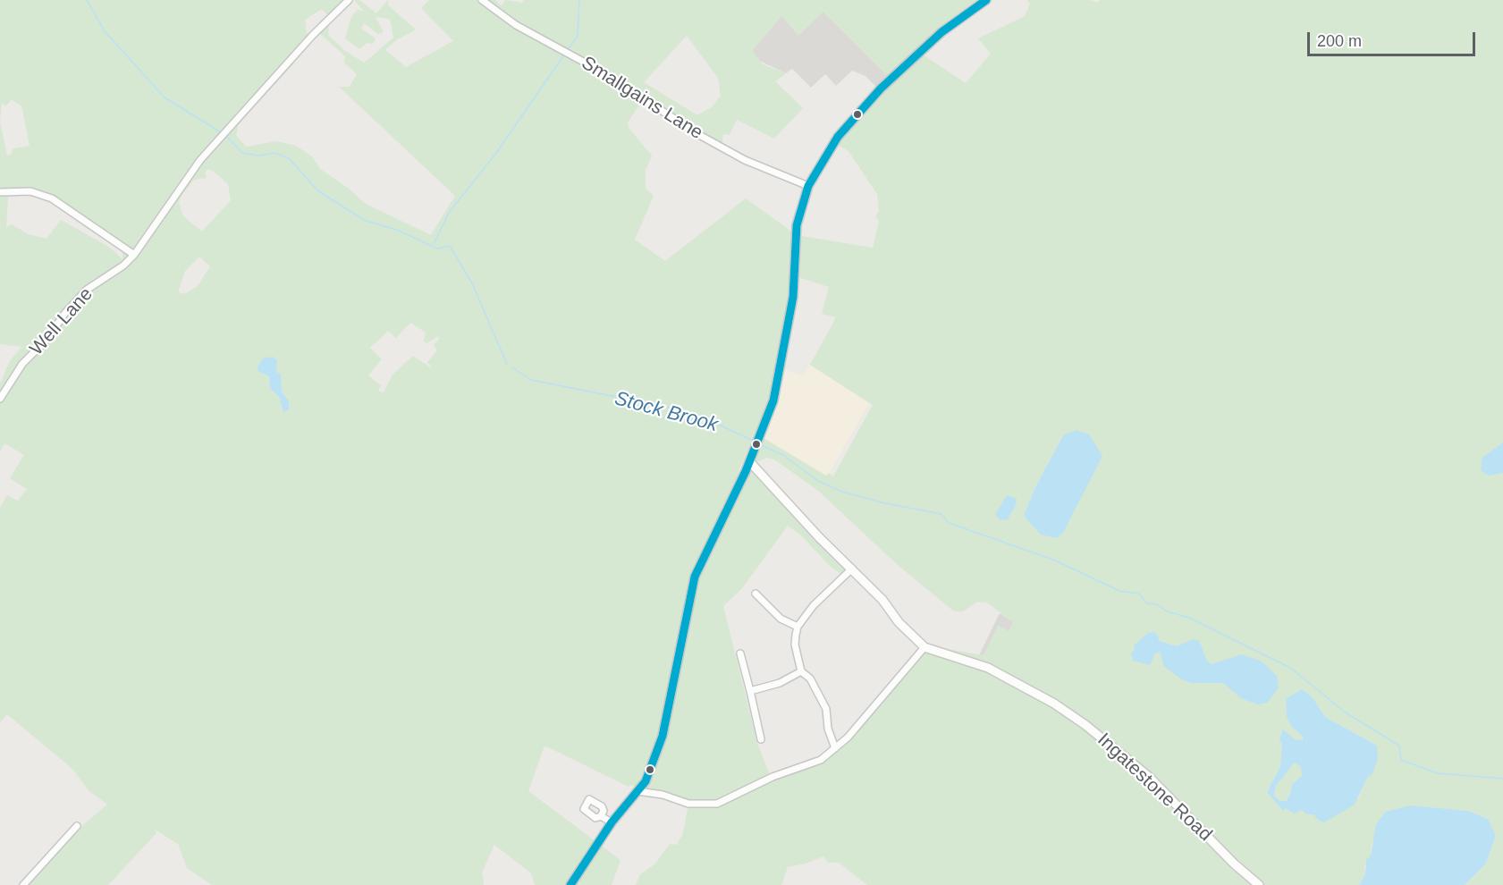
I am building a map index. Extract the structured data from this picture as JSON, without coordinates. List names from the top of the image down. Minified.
{"streets":{"main road":["Ingatestone Road"],"street":["Smallgains Lane","Well Lane"]},"water":["Stock Brook"],"scale_bar":"200 m"}
